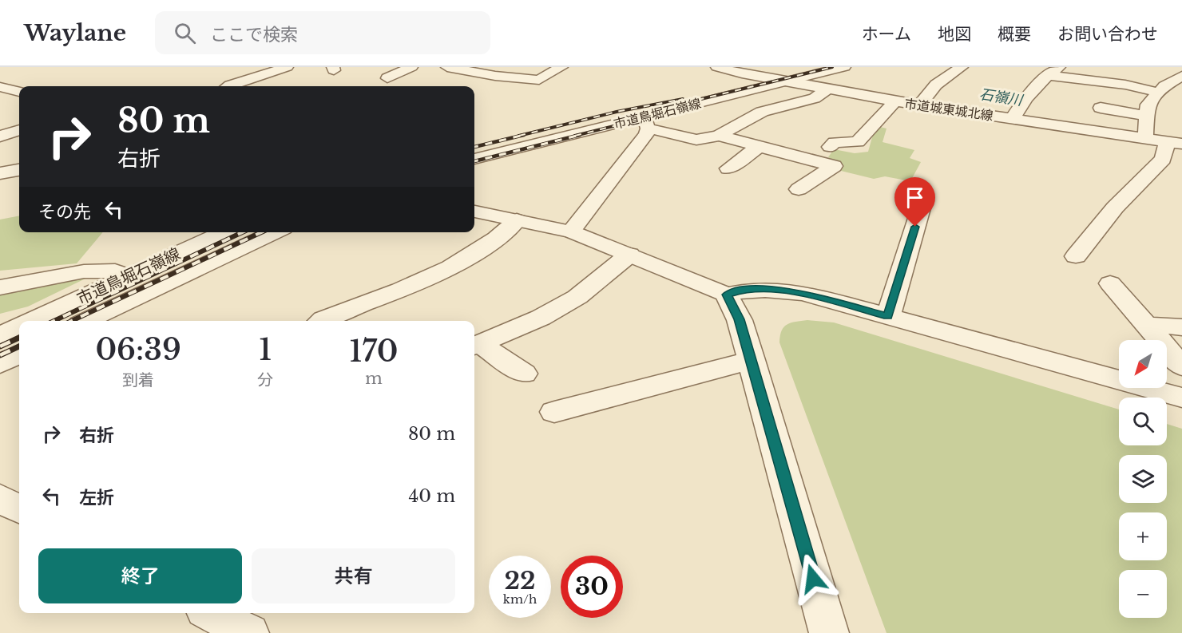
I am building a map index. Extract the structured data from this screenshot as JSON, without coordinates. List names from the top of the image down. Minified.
{"streets":{"street":["市道城東城北線","市道鳥堀石嶺線"]},"crossings":[["市道城東城北線","市道鳥堀石嶺線"]],"water":["石嶺川"],"north":"bottom left","page":{"header":"Waylane","search":"ここで検索","nav":["ホーム","地図","概要","お問い合わせ"],"turn":["80 m","右折"],"then":"その先","eta":["06:39","到着","1","分","170","m"],"map_buttons":["+","−"],"list":[{"name":"右折","value":"80 m"},{"name":"左折","value":"40 m"}],"buttons":["終了","共有"],"speed":"22 km/h","limit":"30"}}
